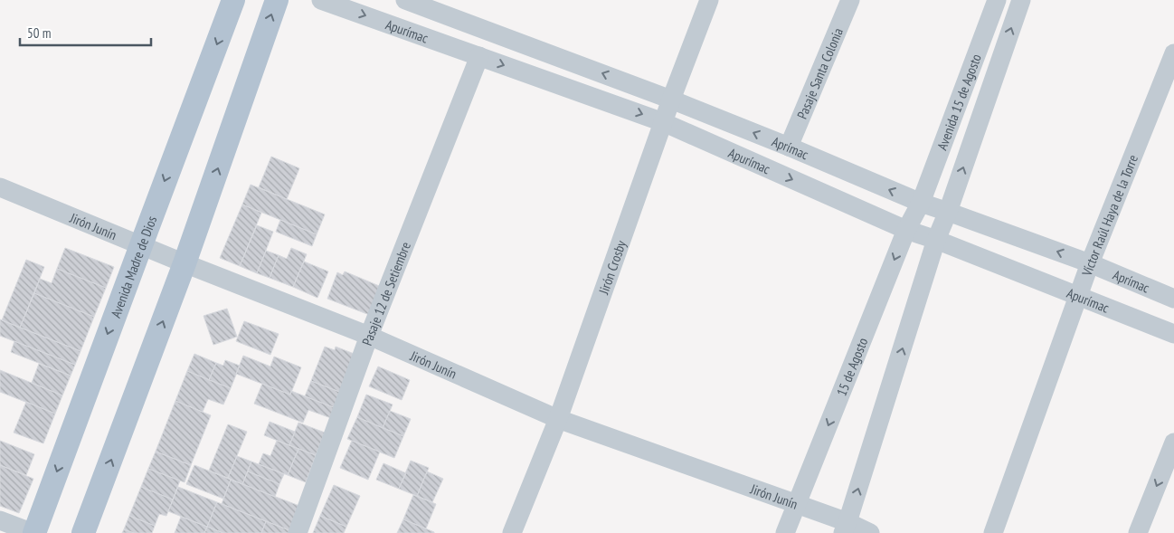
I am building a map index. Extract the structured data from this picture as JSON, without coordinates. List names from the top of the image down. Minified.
{"streets":{"main road":["Avenida Madre de Dios"],"street":["Apurímac","Pasaje Santa Colonia","Avenida 15 de Agosto","Aprímac","Víctor Raúl Haya de la Torre","Jirón Junín","Jirón Crosby","Pasaje 12 de Setiembre","15 de Agosto"]},"crossings":[["Apurímac","Víctor Raúl Haya de la Torre"],["Apurímac","Jirón Crosby"],["Apurímac","Pasaje 12 de Setiembre"],["Apurímac","15 de Agosto"],["Pasaje Santa Colonia","Aprímac"],["Avenida 15 de Agosto","Aprímac"],["Avenida 15 de Agosto","15 de Agosto"],["Aprímac","Víctor Raúl Haya de la Torre"],["Aprímac","Jirón Crosby"],["Aprímac","15 de Agosto"],["Jirón Junín","Avenida Madre de Dios"],["Jirón Junín","Jirón Crosby"],["Jirón Junín","Pasaje 12 de Setiembre"],["Jirón Junín","15 de Agosto"]],"one_way":["Apurímac","Aprímac"],"scale_bar":"50 m"}
